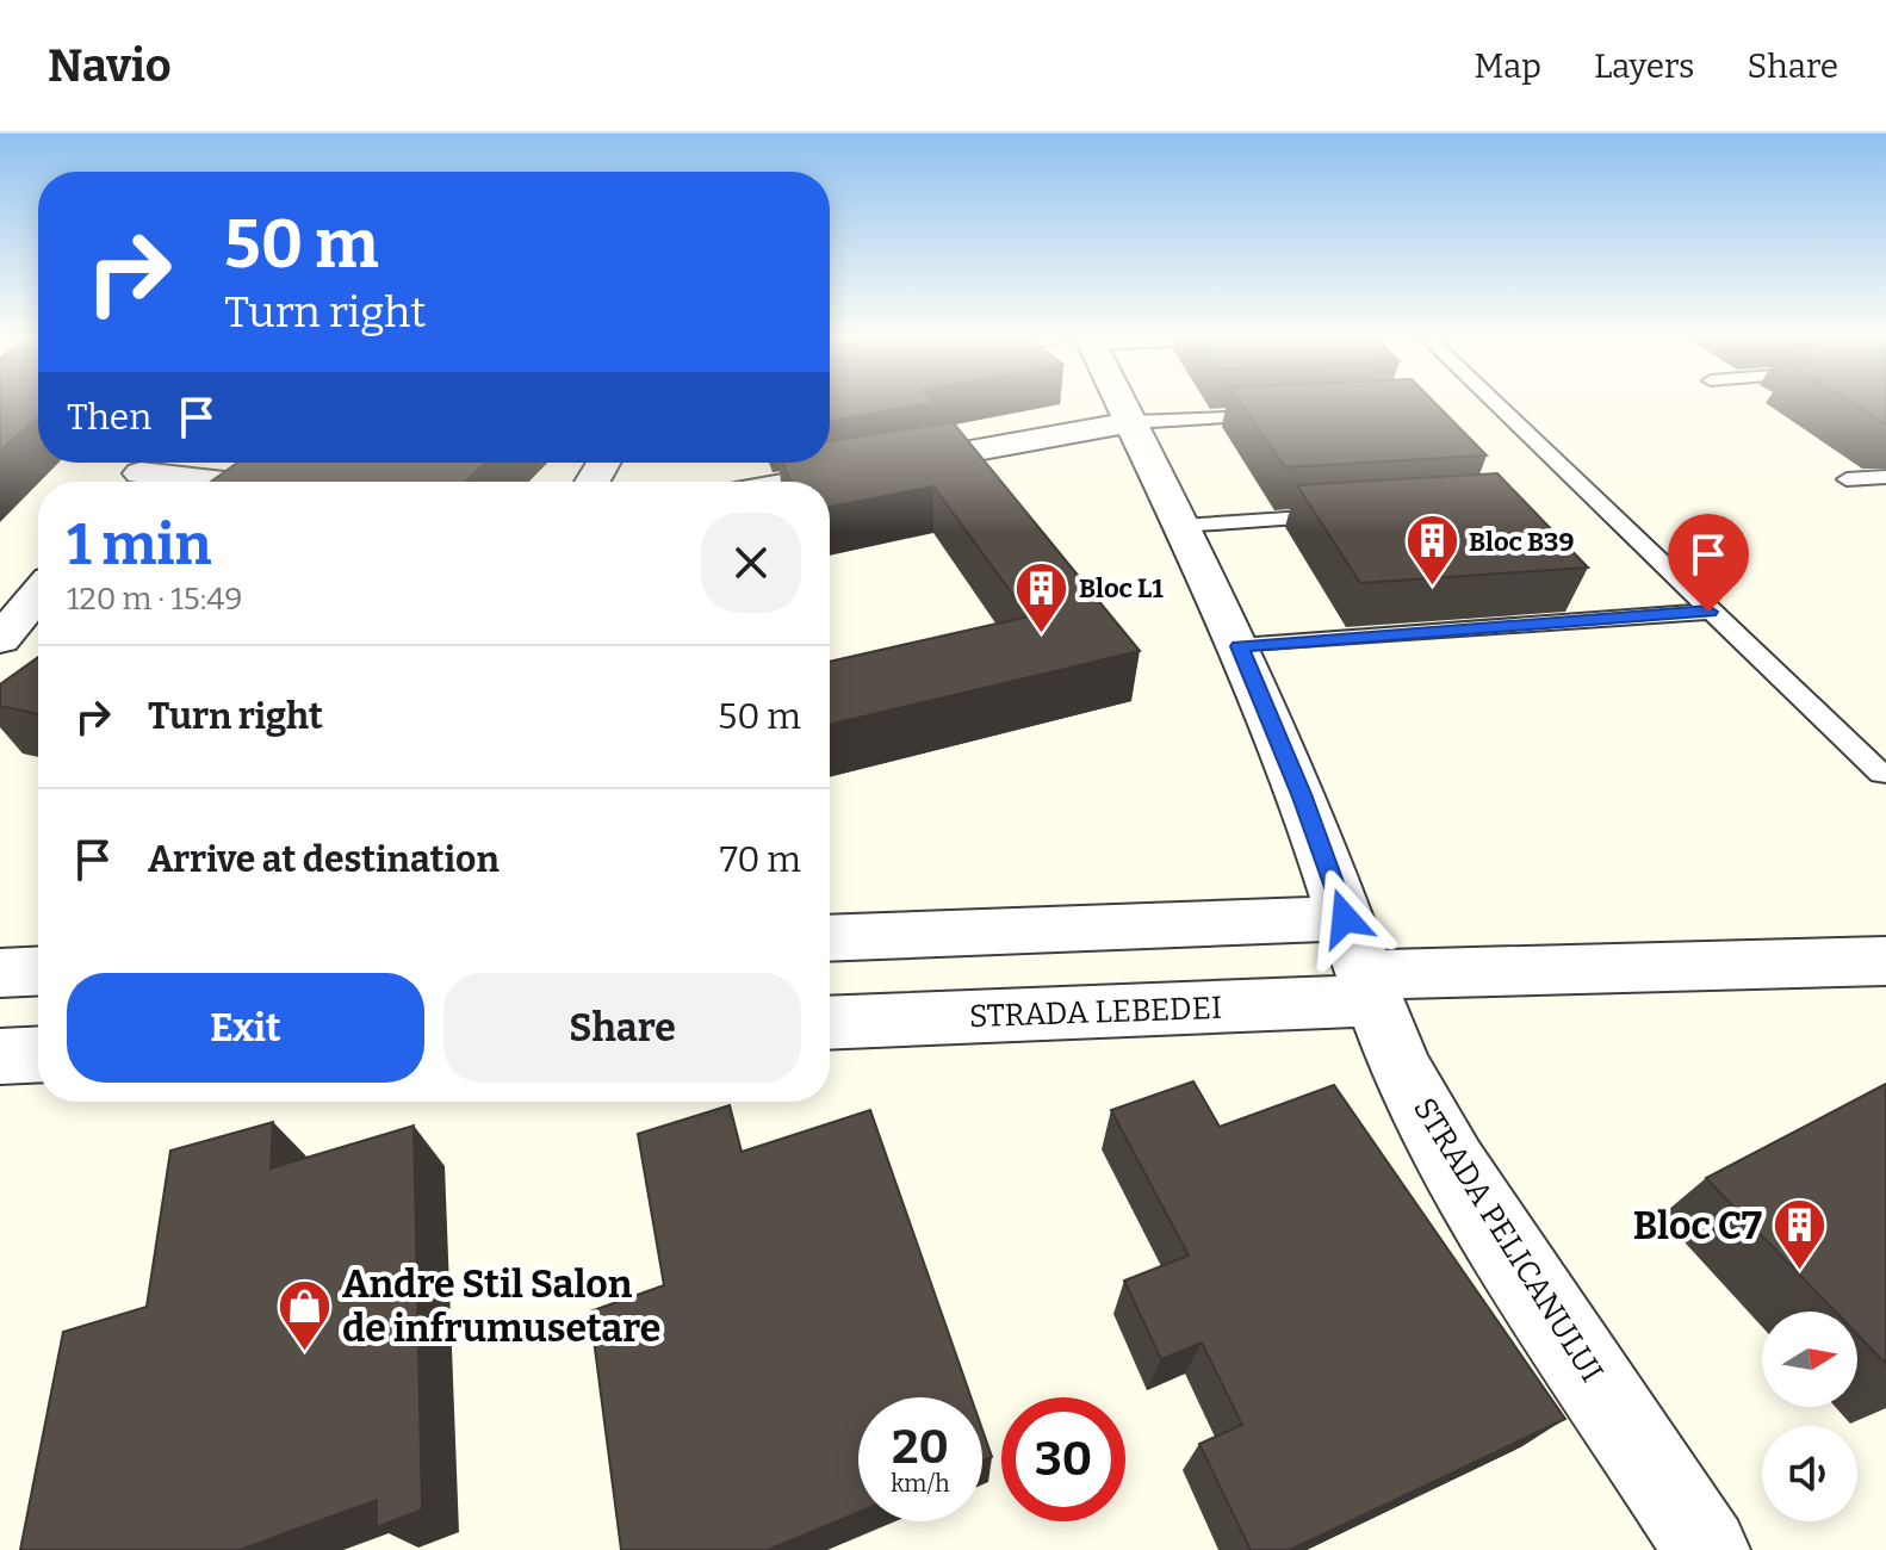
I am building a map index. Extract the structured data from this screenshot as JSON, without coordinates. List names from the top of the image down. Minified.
{"streets":{"street":["STRADA LEBEDEI","STRADA PELICANULUI"]},"crossings":[["STRADA LEBEDEI","STRADA PELICANULUI"]],"places":{"building":["Bloc B39","Bloc L1","Bloc C7"],"shop":["Andre Stil Salon de infrumusetare"]},"north":"right","page":{"header":"Navio","nav":["Map","Layers","Share"],"turn":["50 m","Turn right"],"then":"Then","heading":["1 min","120 m · 15:49"],"list":[{"name":"Turn right","value":"50 m"},{"name":"Arrive at destination","value":"70 m"}],"buttons":["Exit","Share"],"speed":"20 km/h","limit":"30"}}
